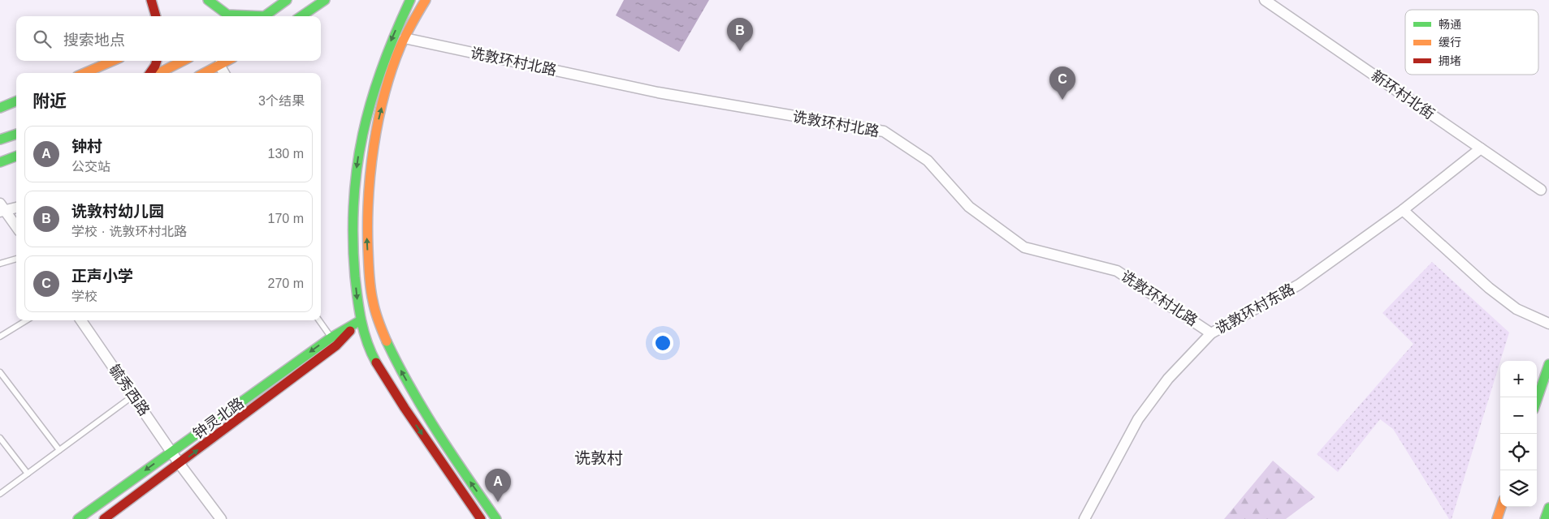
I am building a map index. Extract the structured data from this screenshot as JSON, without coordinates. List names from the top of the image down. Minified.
{"streets":{"main road":["钟灵北路"],"street":["诜敦环村北路","新环村北街","诜敦环村东路","毓秀西路"]},"crossings":[["诜敦环村北路","诜敦环村东路"],["新环村北街","诜敦环村东路"],["毓秀西路","钟灵北路"]],"districts":["诜敦村"],"legend":["畅通","缓行","拥堵"],"page":{"search":"搜索地点","pins":["B","C","A"],"heading":["附近","3个结果"],"list":[{"mark":"A","name":"钟村","note":"公交站","value":"130 m"},{"mark":"B","name":"诜敦村幼儿园","note":"学校 · 诜敦环村北路","value":"170 m"},{"mark":"C","name":"正声小学","note":"学校","value":"270 m"}],"map_buttons":["+","−"]}}
